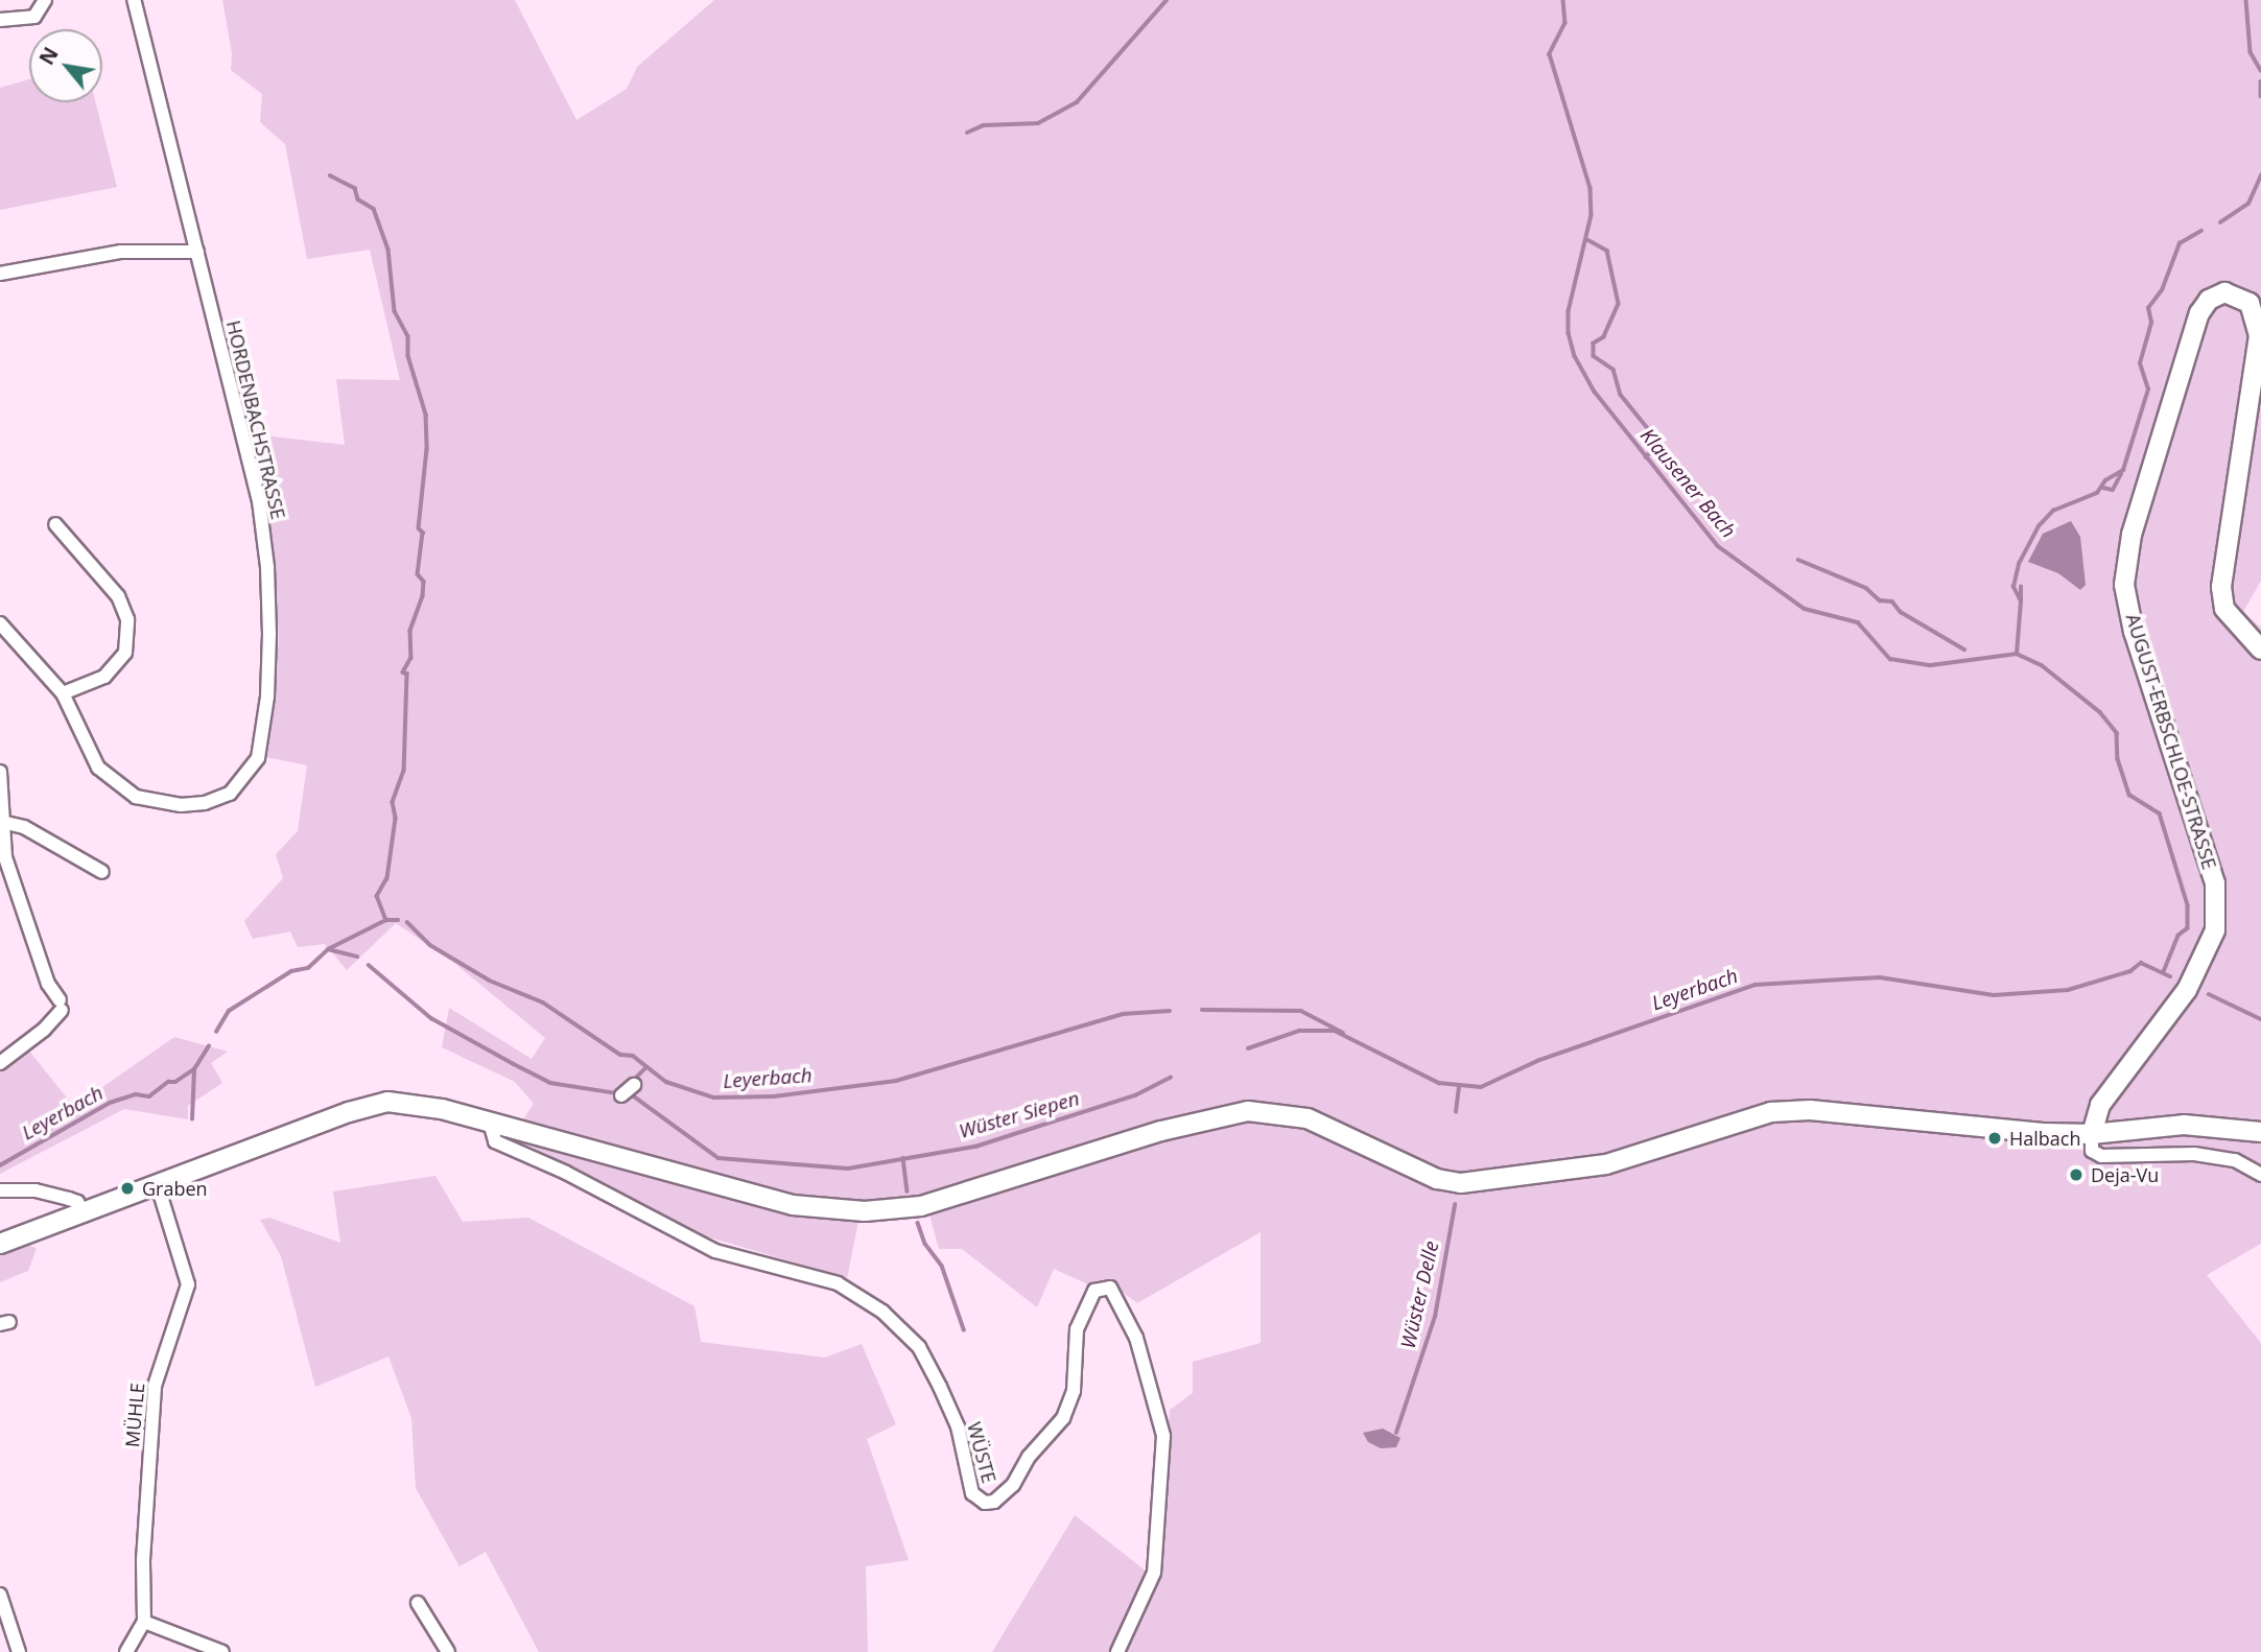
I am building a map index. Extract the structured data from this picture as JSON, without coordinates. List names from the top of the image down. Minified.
{"streets":{"main road":["AUGUST-ERBSCHLOE-STRASSE"],"street":["HORDENBACHSTRASSE","MÜHLE","WÜSTE"]},"water":["Klausener Bach","Leyerbach","Wüster Siepen","Wüster Delle"],"places":["Halbach","Deja-Vu","Graben"],"north":"top left"}
